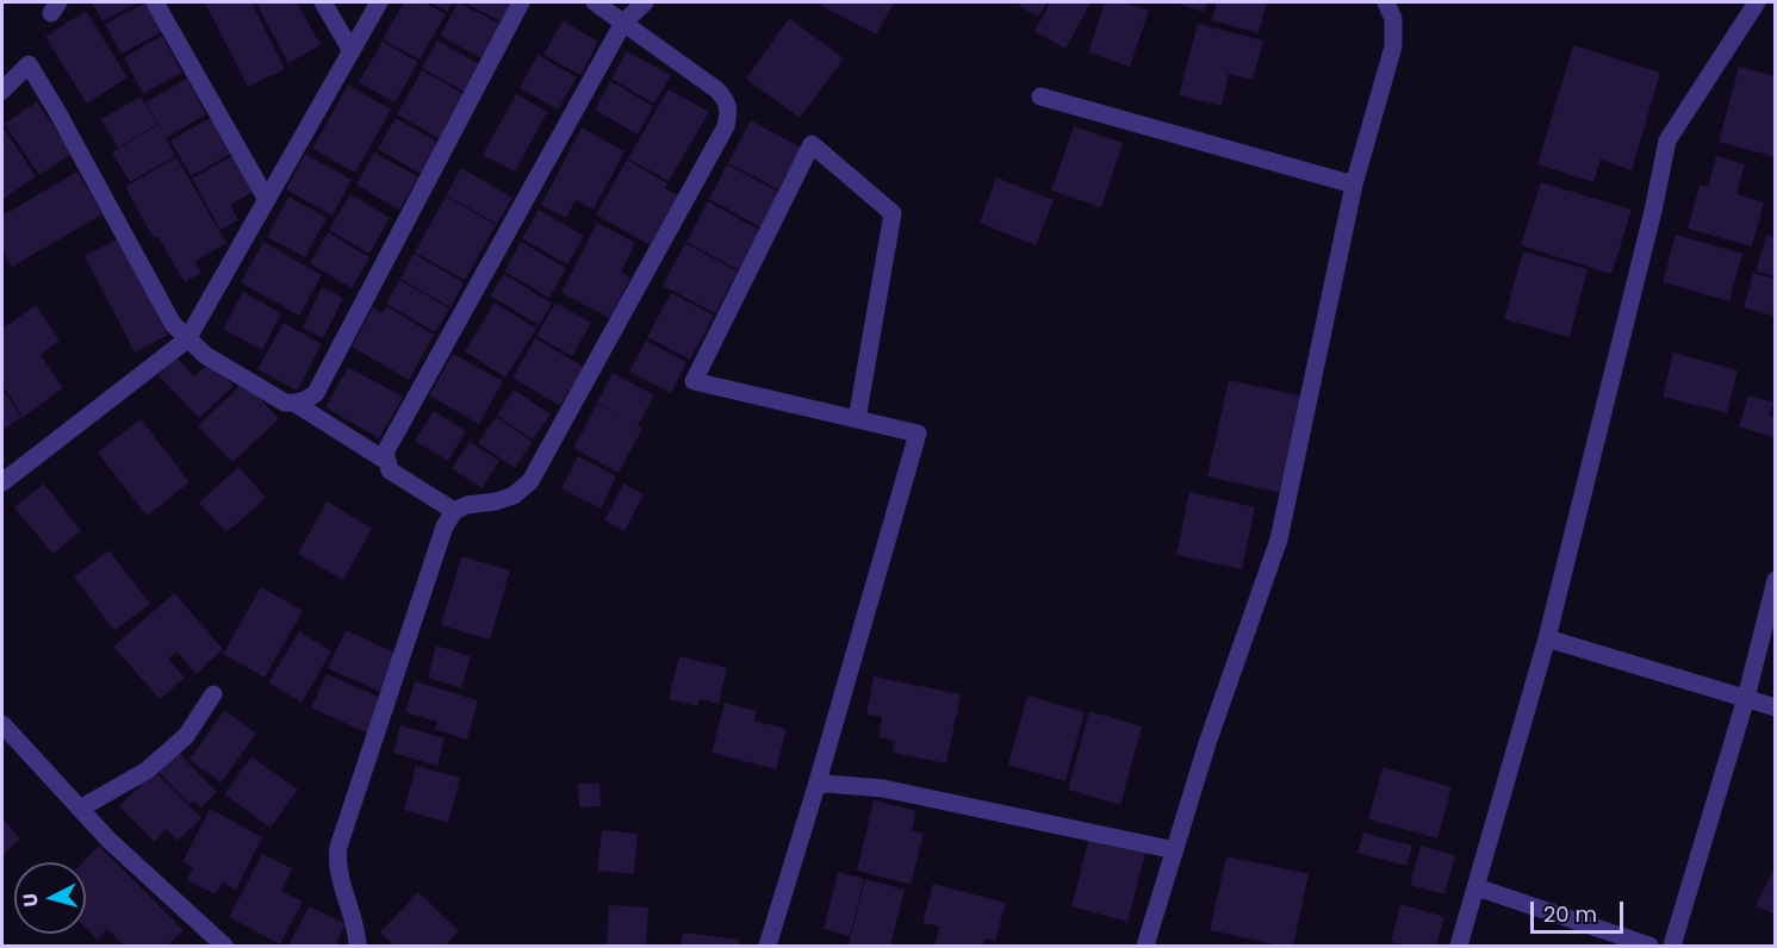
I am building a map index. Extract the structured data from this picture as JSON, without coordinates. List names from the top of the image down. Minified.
{"scale_bar":"20 m","north":"left"}
